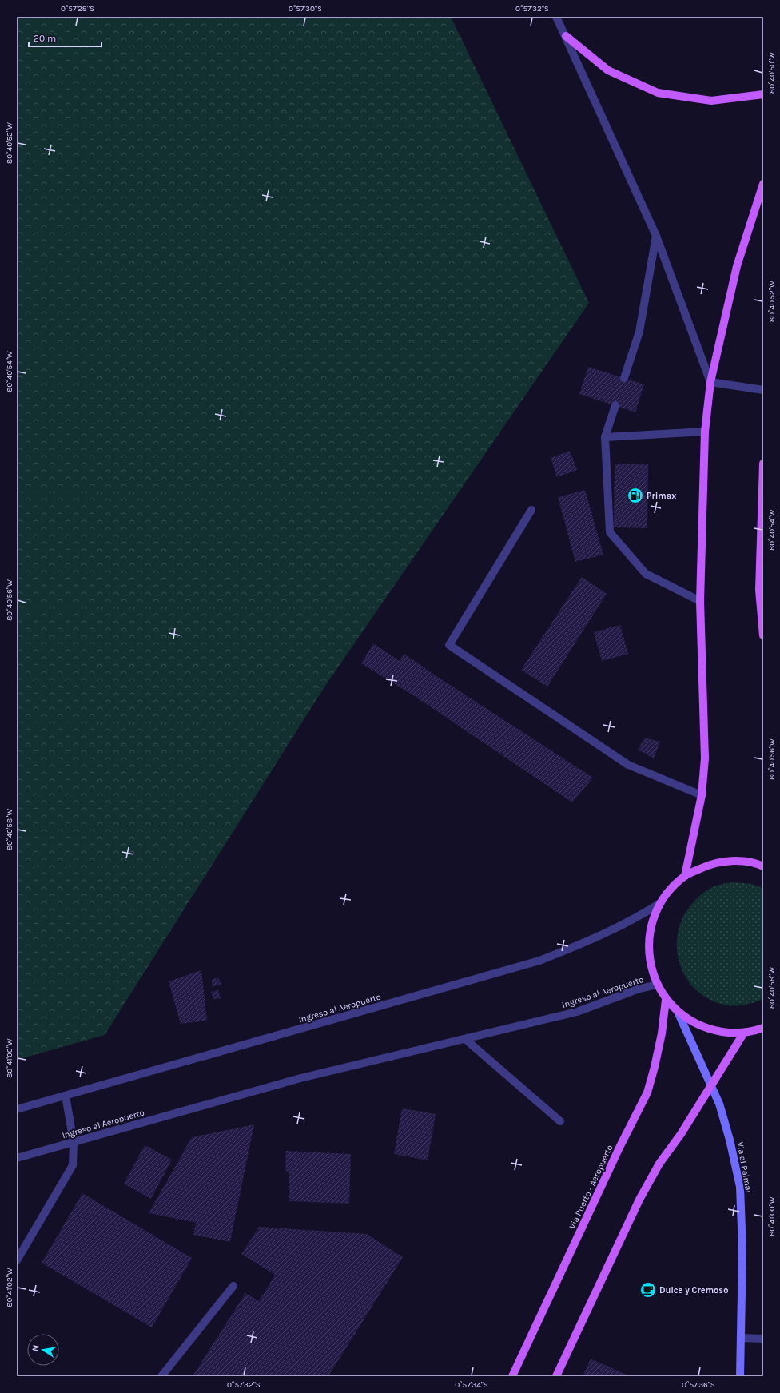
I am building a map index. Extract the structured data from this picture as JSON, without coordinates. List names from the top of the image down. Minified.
{"streets":{"main road":["Vía al Palmar","Via Puerto - Aeropuerto"],"street":["Ingreso al Aeropuerto"]},"places":{"fuel station":["Primax"],"cafe":["Dulce y Cremoso"]},"scale_bar":"20 m","north":"left","coordinates":["0°57'28\"S","0°57'30\"S","0°57'32\"S","80°40'50\"W","80°40'52\"W","80°40'54\"W","80°40'56\"W","80°40'58\"W","80°41'00\"W","80°41'02\"W","0°57'34\"S","0°57'36\"S"]}
